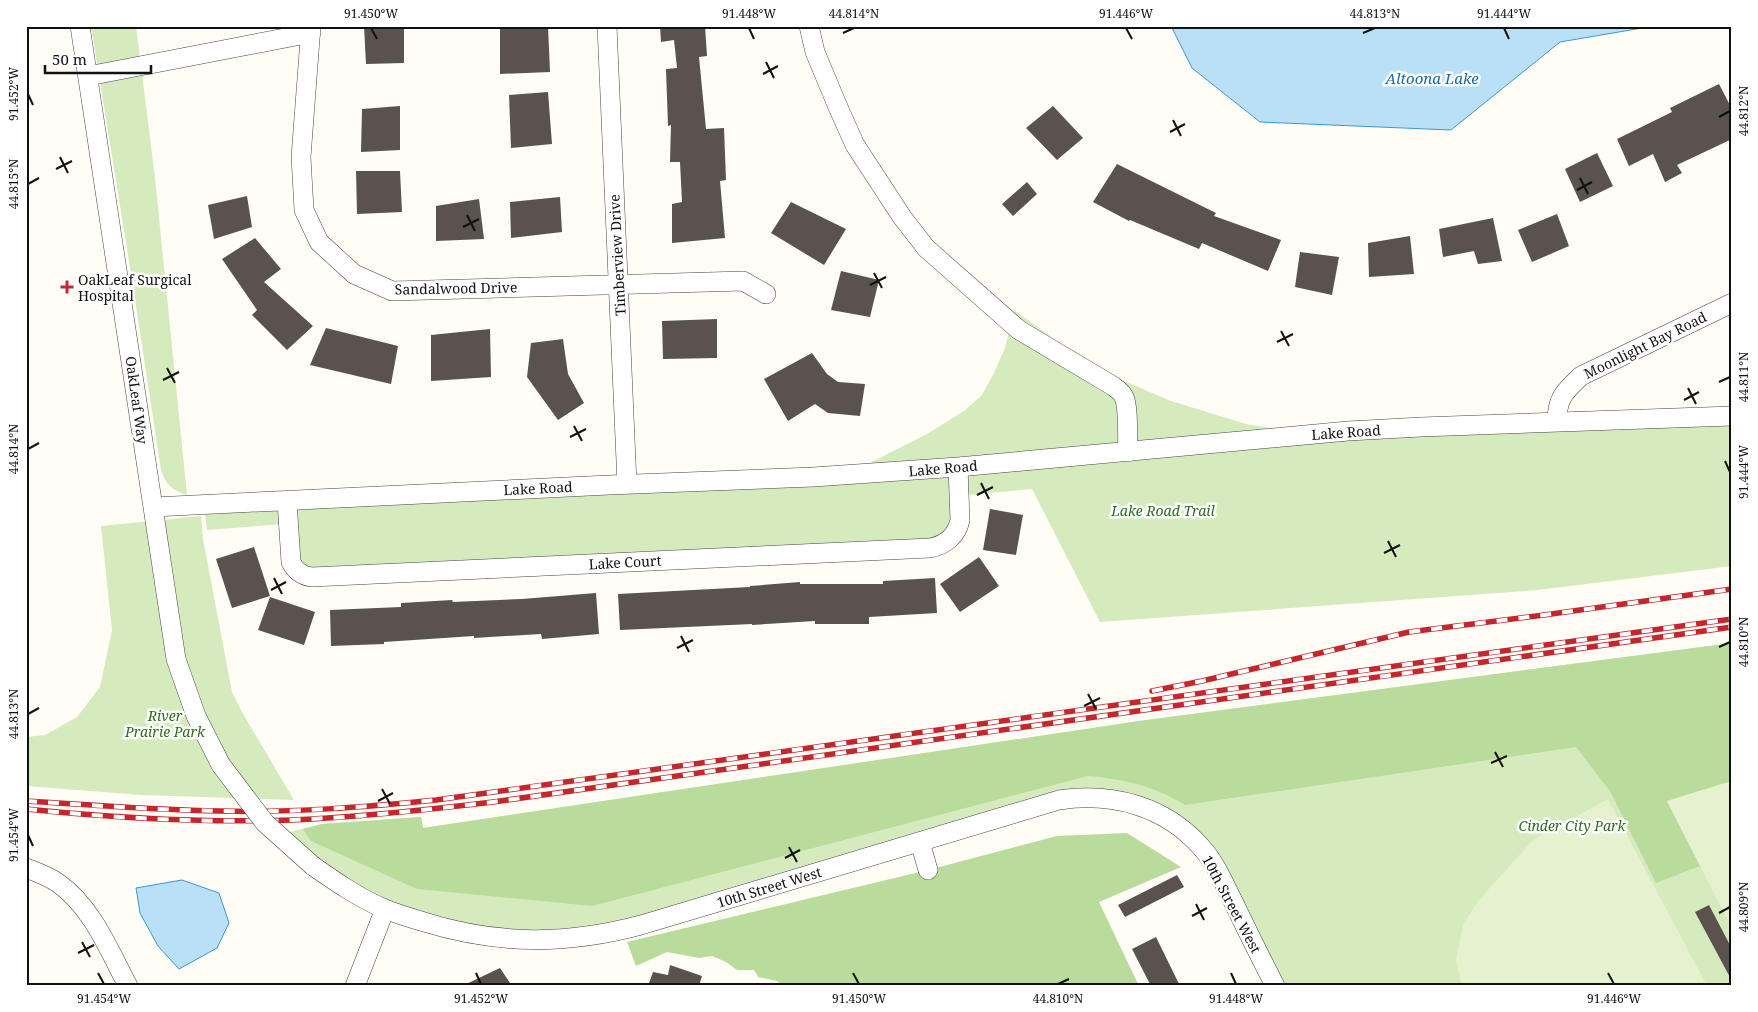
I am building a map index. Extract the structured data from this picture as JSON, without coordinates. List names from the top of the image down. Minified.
{"streets":{"street":["Timberview Drive","Sandalwood Drive","Moonlight Bay Road","OakLeaf Way","Lake Road","Lake Court","10th Street West"]},"crossings":[["Timberview Drive","Sandalwood Drive"],["Timberview Drive","Lake Road"],["Moonlight Bay Road","Lake Road"],["OakLeaf Way","Lake Road"],["OakLeaf Way","10th Street West"],["Lake Road","Lake Court"]],"water":["Altoona Lake"],"parks":["Lake Road Trail","River Prairie Park","Cinder City Park"],"places":{"health":["OakLeaf Surgical Hospital"]},"scale_bar":"50 m","coordinates":["91.450°W","91.448°W","44.814°N","91.446°W","44.813°N","91.444°W","91.452°W","44.812°N","44.815°N","44.811°N","44.810°N","91.454°W","44.809°N"]}
